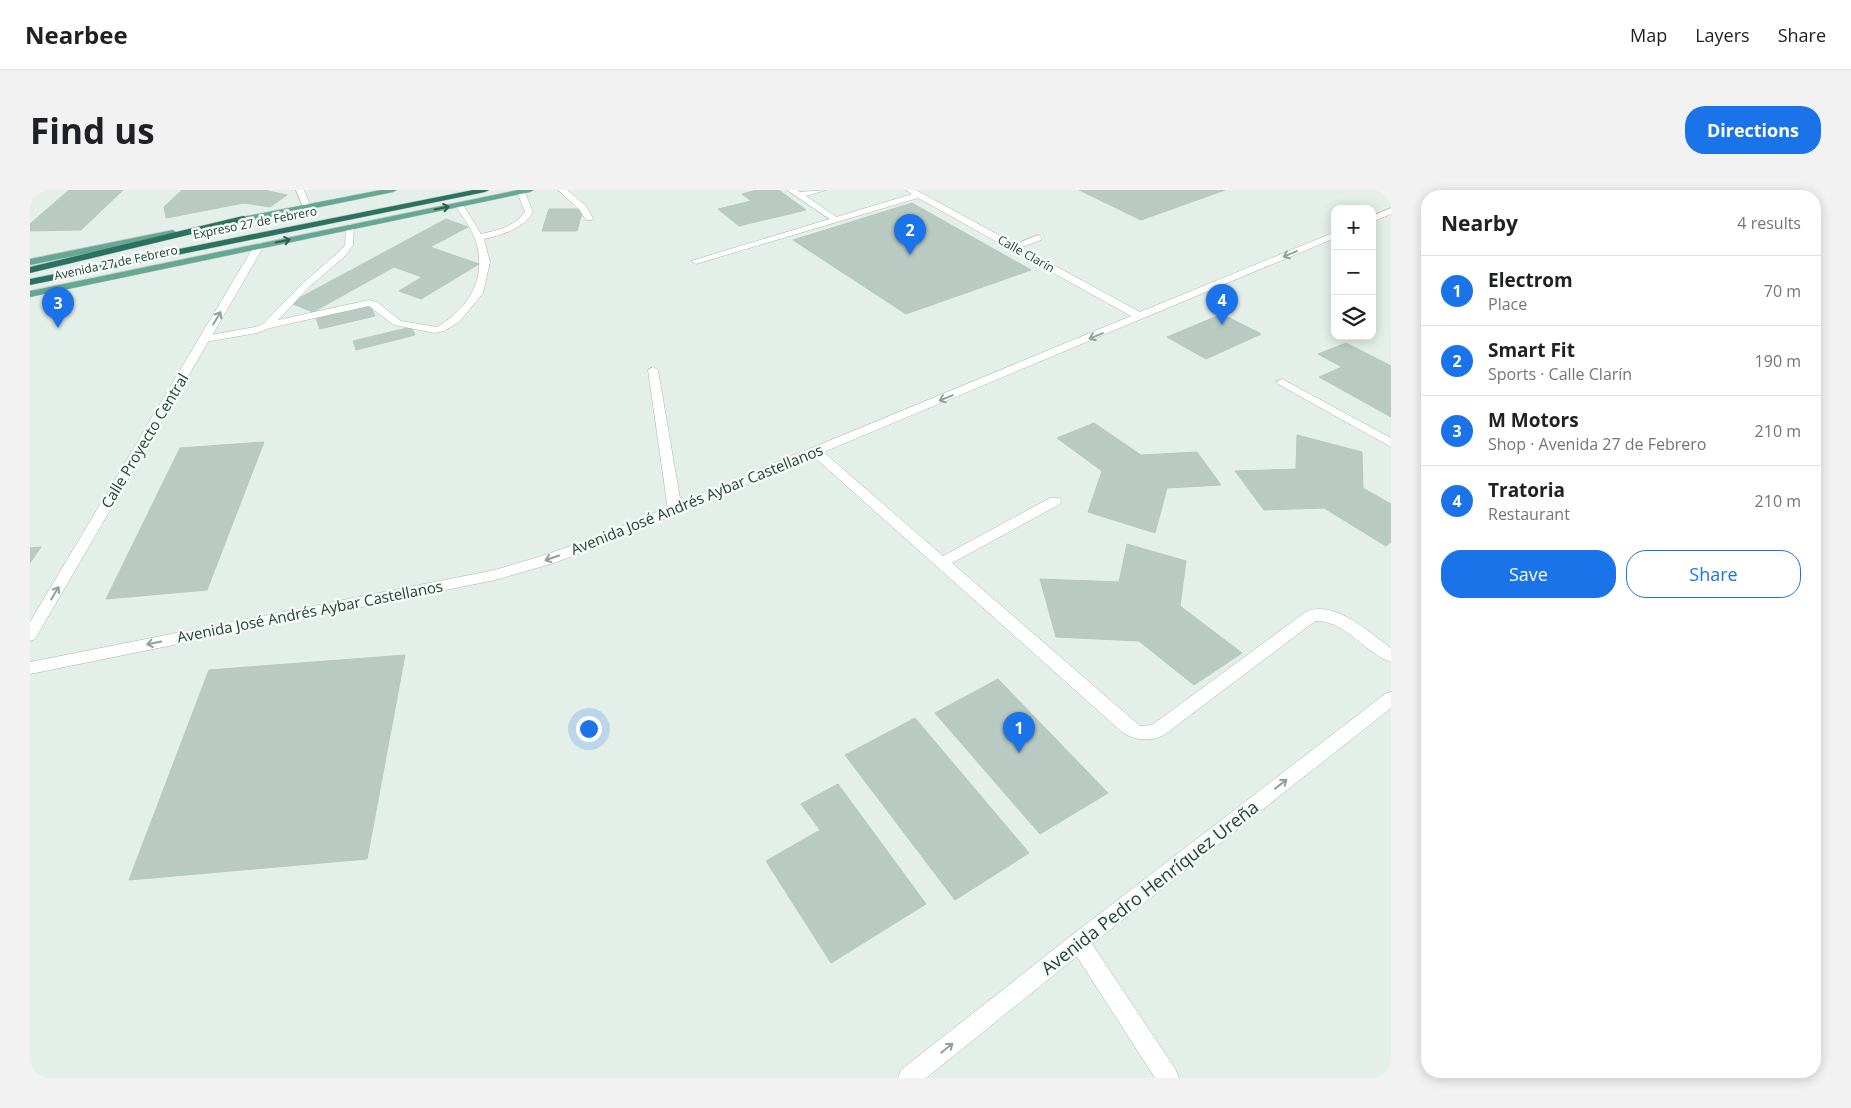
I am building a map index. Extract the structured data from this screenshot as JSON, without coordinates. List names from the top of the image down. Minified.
{"streets":{"highway":["Expreso 27 de Febrero"],"main road":["Avenida 27 de Febrero"],"street":["Calle Clarín","Calle Proyecto Central","Avenida José Andrés Aybar Castellanos","Avenida Pedro Henríquez Ureña"]},"crossings":[["Calle Clarín","Avenida José Andrés Aybar Castellanos"],["Avenida 27 de Febrero","Calle Proyecto Central"]],"one_way":["Calle Proyecto Central","Avenida José Andrés Aybar Castellanos","Avenida Pedro Henríquez Ureña"],"page":{"header":"Nearbee","nav":["Map","Layers","Share"],"buttons":["Directions",["Save","Share"]],"title":"Find us","heading":["Nearby","4 results"],"map_buttons":["+","−"],"pins":["2","4","3","1"],"list":[{"mark":"1","name":"Electrom","note":"Place","value":"70 m"},{"mark":"2","name":"Smart Fit","note":"Sports · Calle Clarín","value":"190 m"},{"mark":"3","name":"M Motors","note":"Shop · Avenida 27 de Febrero","value":"210 m"},{"mark":"4","name":"Tratoria","note":"Restaurant","value":"210 m"}]}}
